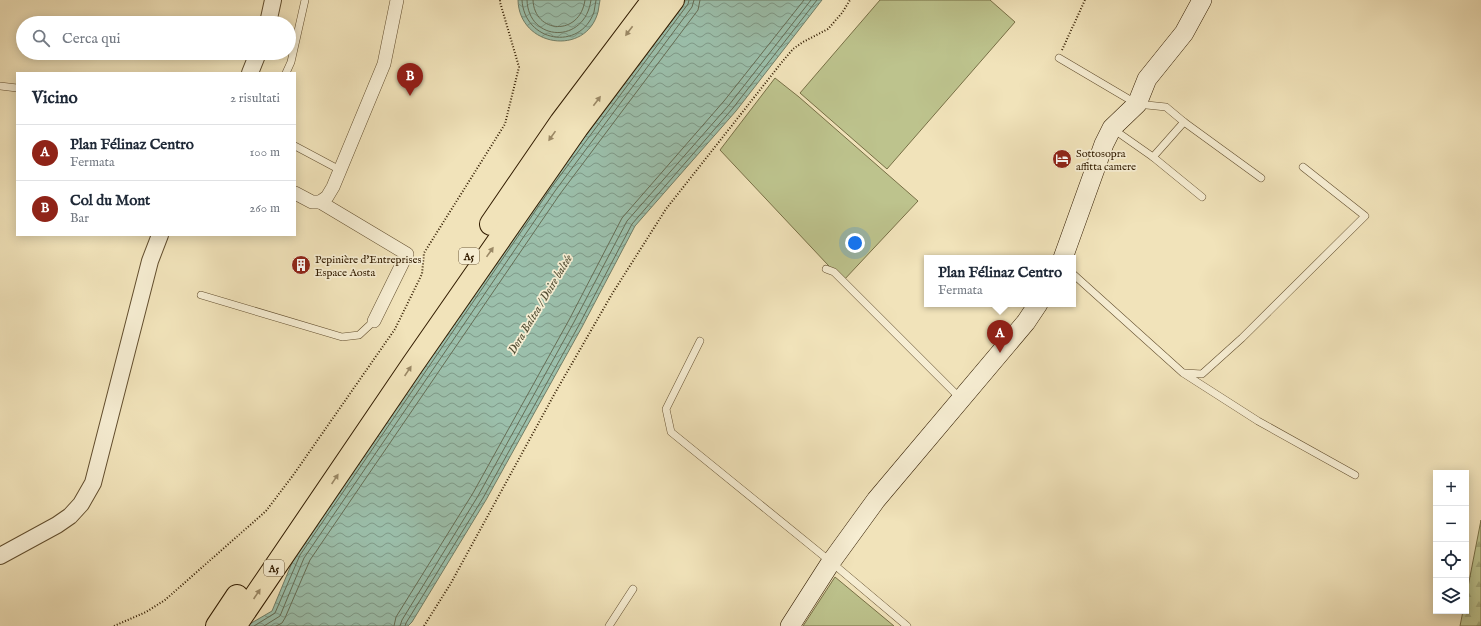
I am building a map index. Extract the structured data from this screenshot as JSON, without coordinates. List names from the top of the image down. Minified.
{"streets":{"highway":["A5"]},"water":["Dora Baltea / Doire baltée"],"places":{"hotel":["Sottosopra affitta camere"],"building":["Pepinière d'Entreprises Espace Aosta"]},"page":{"search":"Cerca qui","pins":["B","A"],"heading":["Vicino","2 risultati"],"list":[{"mark":"A","name":"Plan Félinaz Centro","note":"Fermata","value":"100 m"},{"mark":"B","name":"Col du Mont","note":"Bar","value":"260 m"}],"popup":["Plan Félinaz Centro","Fermata"],"map_buttons":["+","−"]}}
